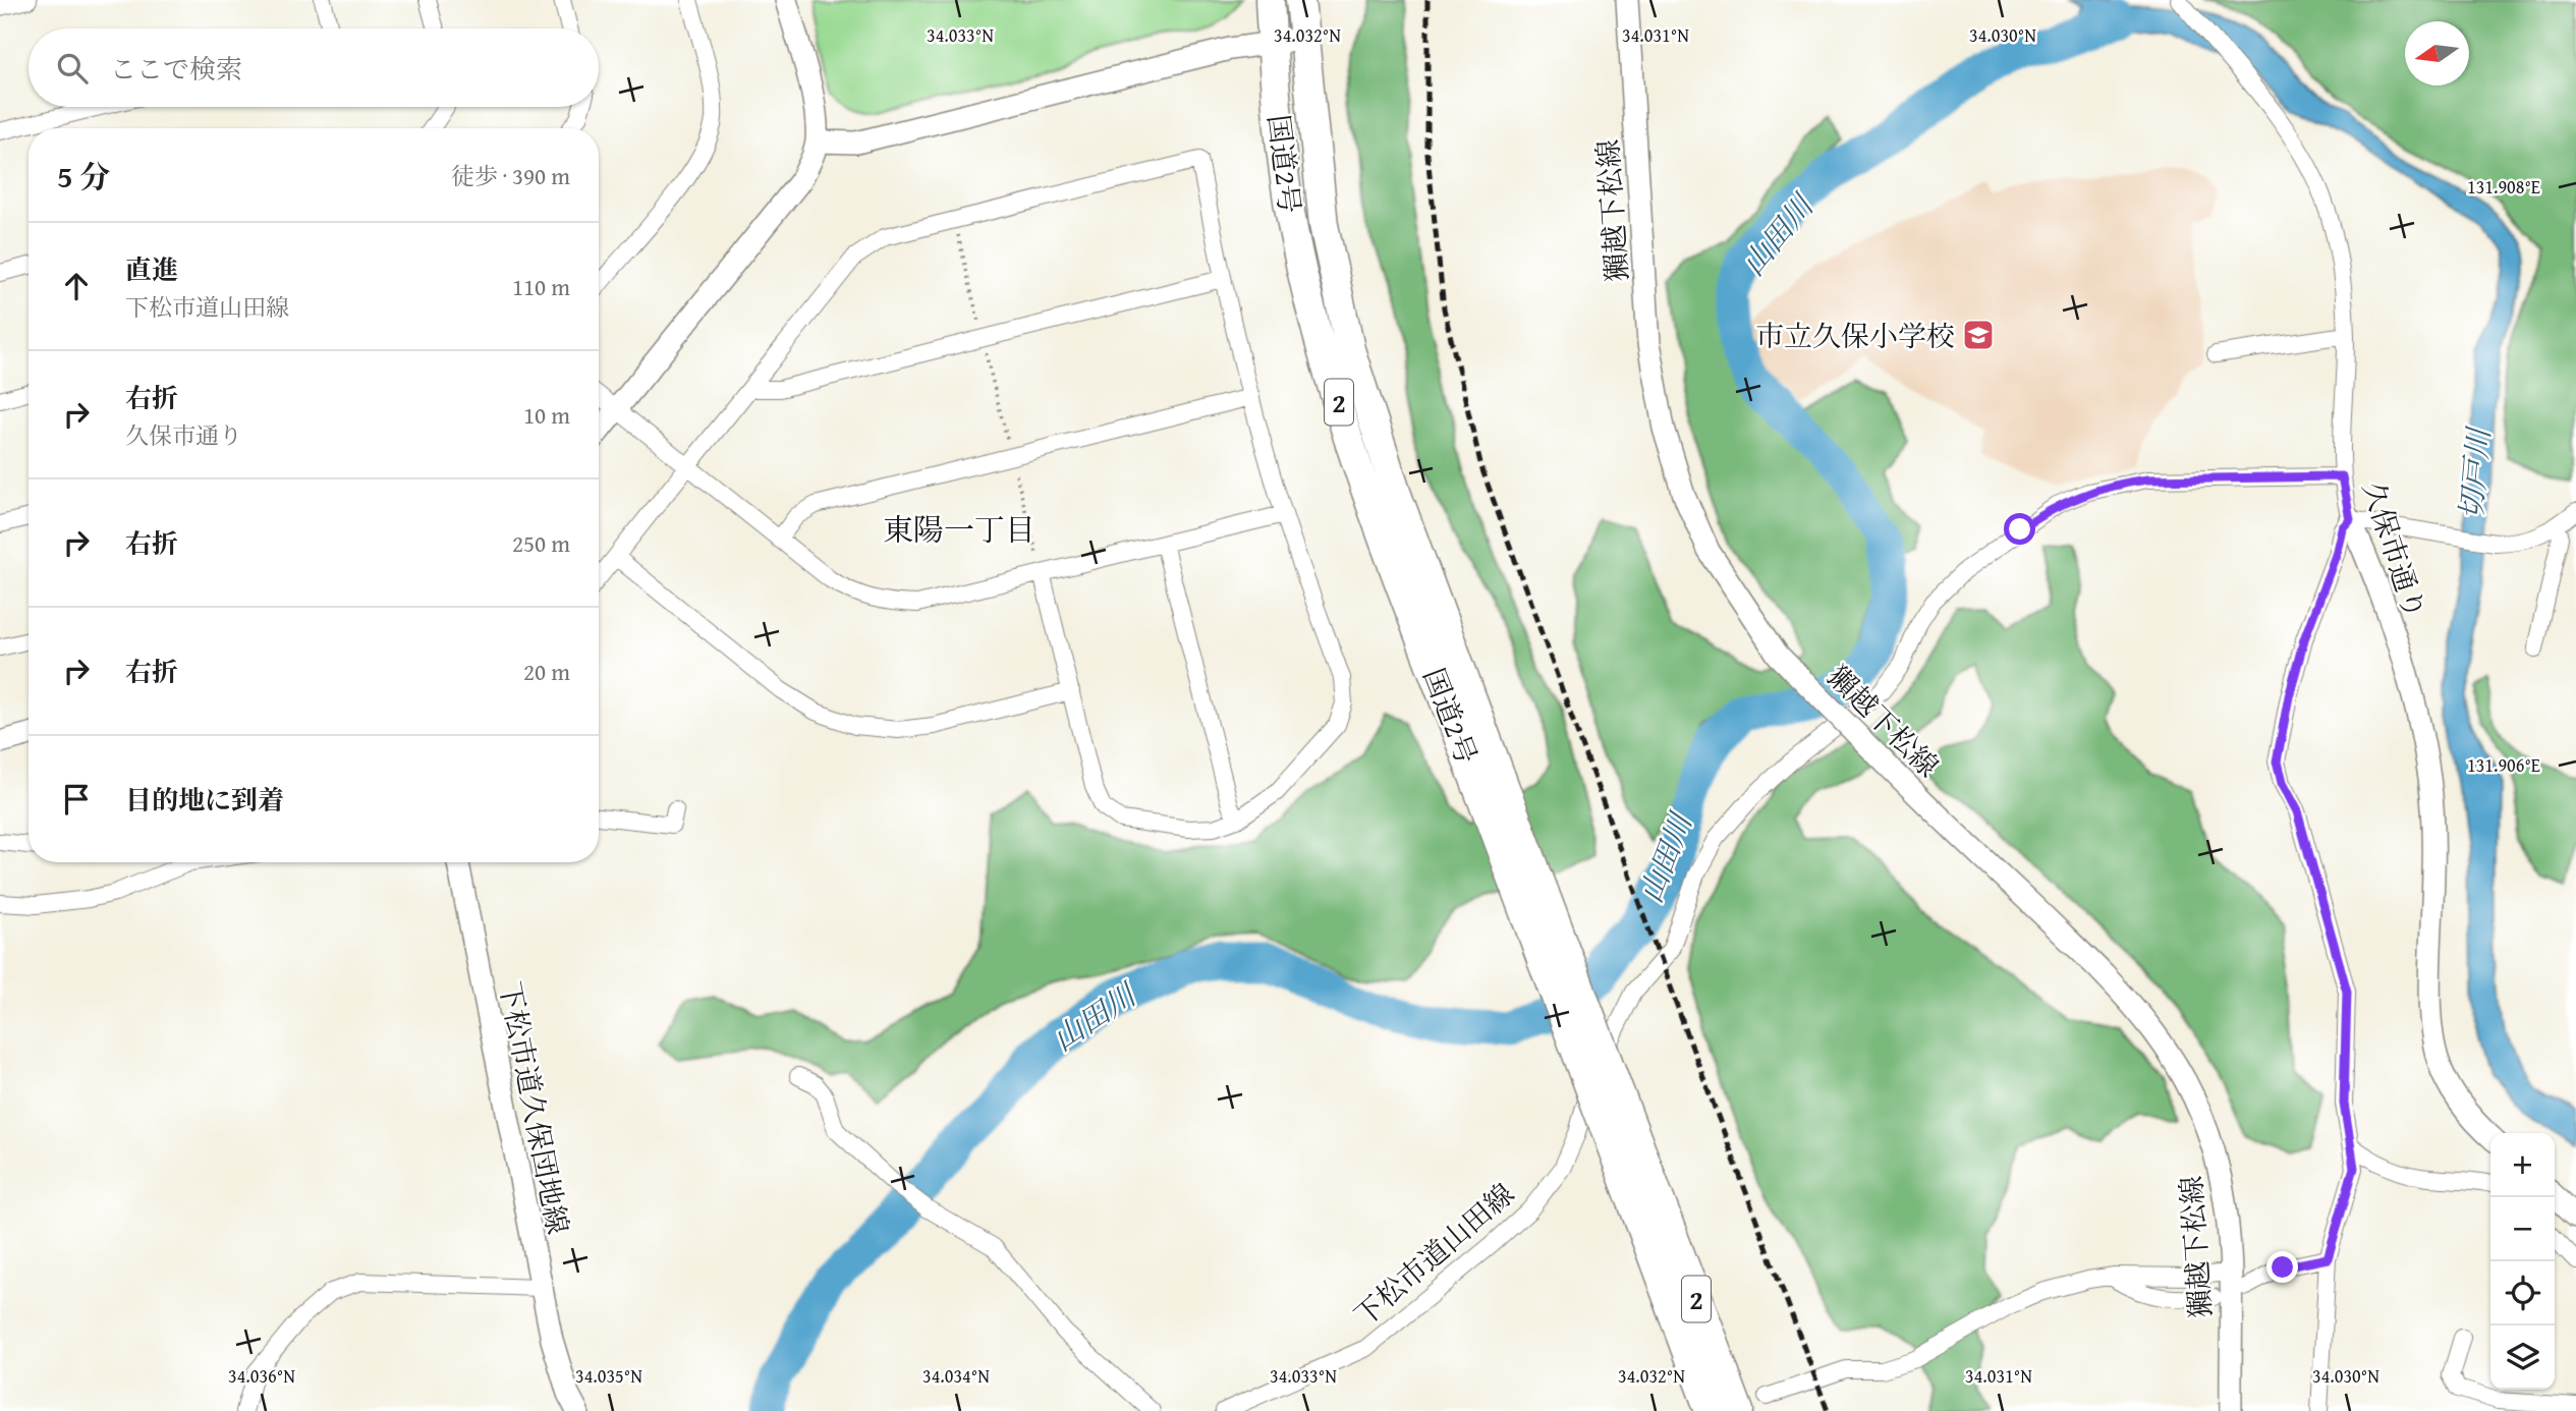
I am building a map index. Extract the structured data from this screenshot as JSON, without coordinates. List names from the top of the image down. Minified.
{"streets":{"highway":["国道2号","2"],"street":["獺越下松線","久保市通り","下松市道久保団地線","下松市道山田線"]},"crossings":[["久保市通り","下松市道山田線"]],"districts":["東陽一丁目"],"water":["山田川","切戸川"],"places":{"school or university":["市立久保小学校"]},"north":"left","page":{"search":"ここで検索","heading":["5 分","徒歩 · 390 m"],"list":[["直進","下松市道山田線","110 m"],["右折","久保市通り","10 m"],["右折","250 m"],["右折","20 m"],"目的地に到着"],"map_buttons":["+","−"]},"coordinates":["34.033°N","34.032°N","34.031°N","34.030°N","131.908°E","131.906°E","34.036°N","34.035°N","34.034°N"]}
